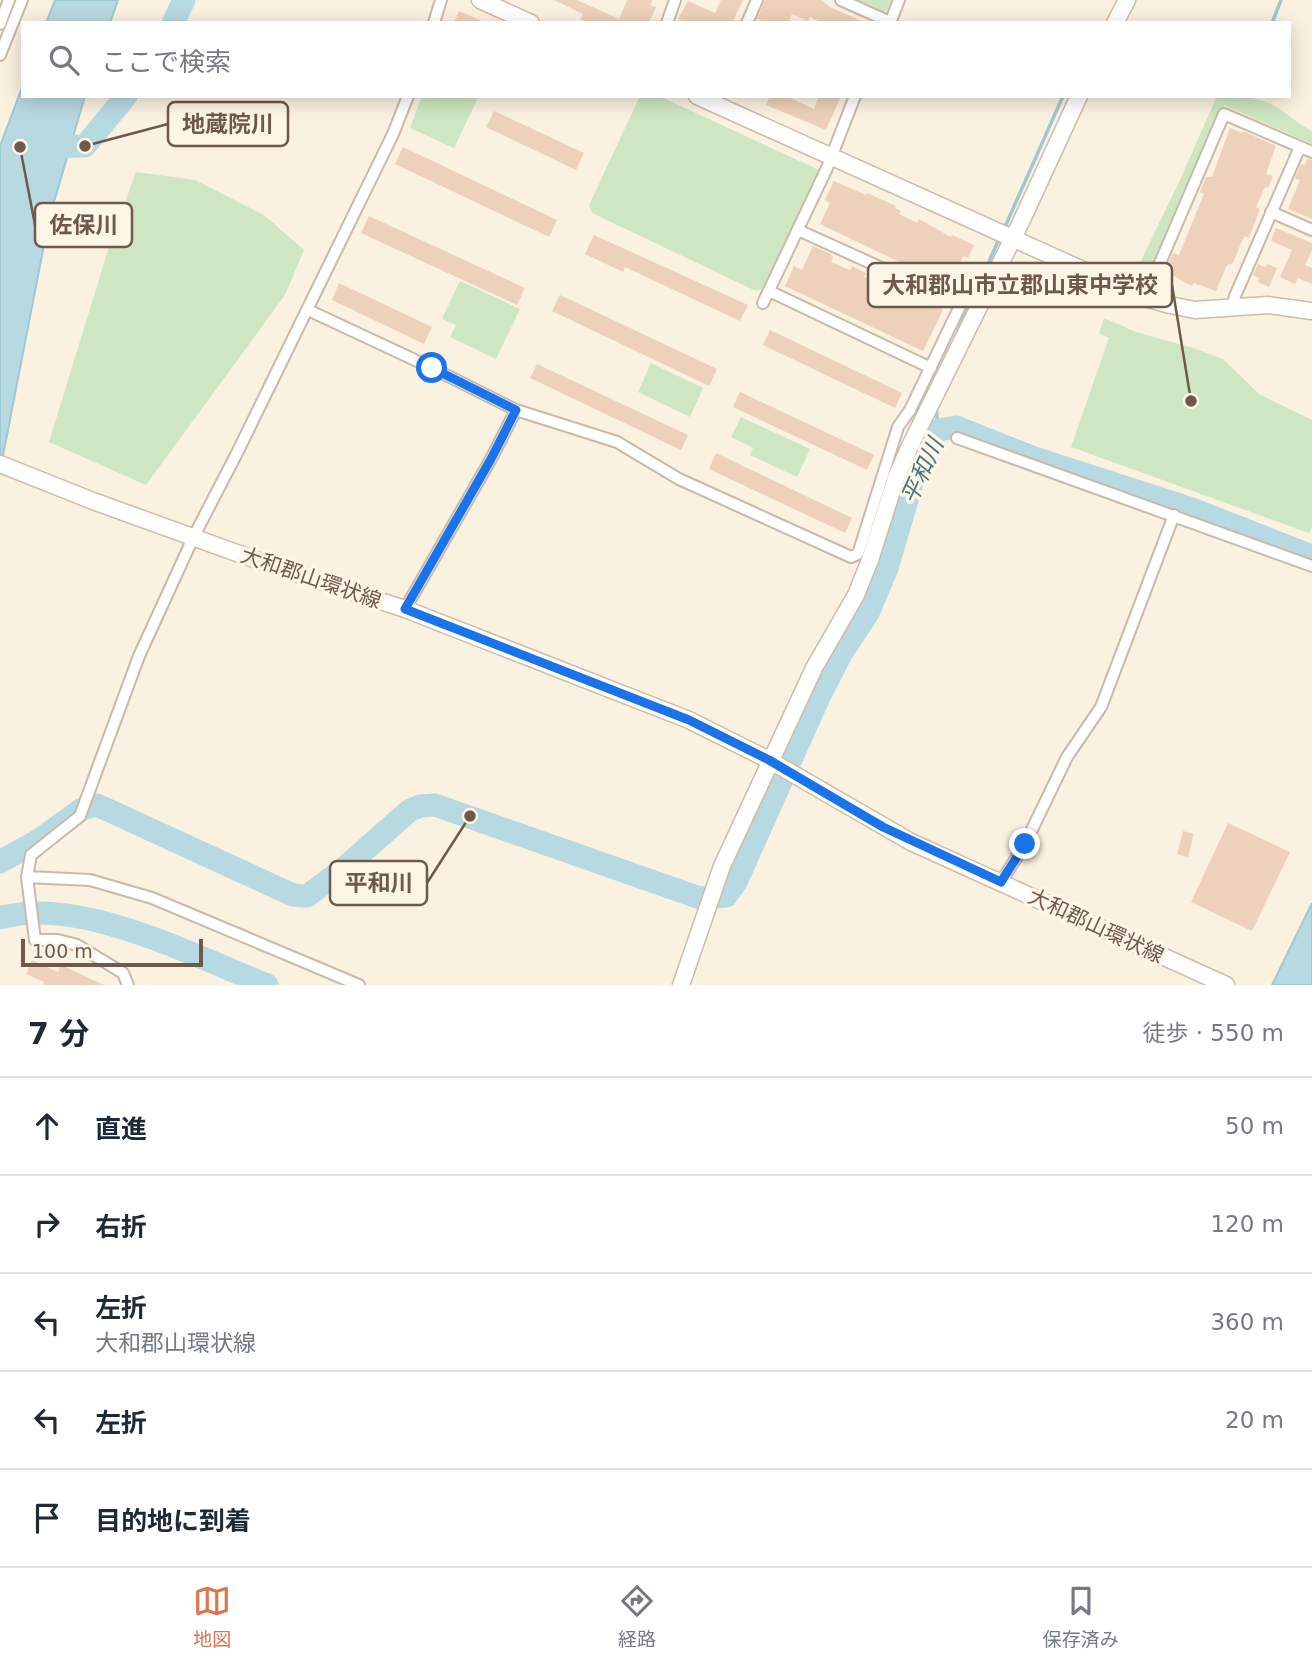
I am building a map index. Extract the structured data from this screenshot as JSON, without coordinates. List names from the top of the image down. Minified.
{"streets":{"street":["大和郡山環状線"]},"water":["平和川"],"places":["地蔵院川","佐保川","大和郡山市立郡山東中学校","平和川"],"scale_bar":"100 m","page":{"search":"ここで検索","scale":"100 m","heading":["7 分","徒歩 · 550 m"],"list":[["直進","50 m"],["右折","120 m"],["左折","大和郡山環状線","360 m"],["左折","20 m"],"目的地に到着"],"nav":["地図","経路","保存済み"]}}
